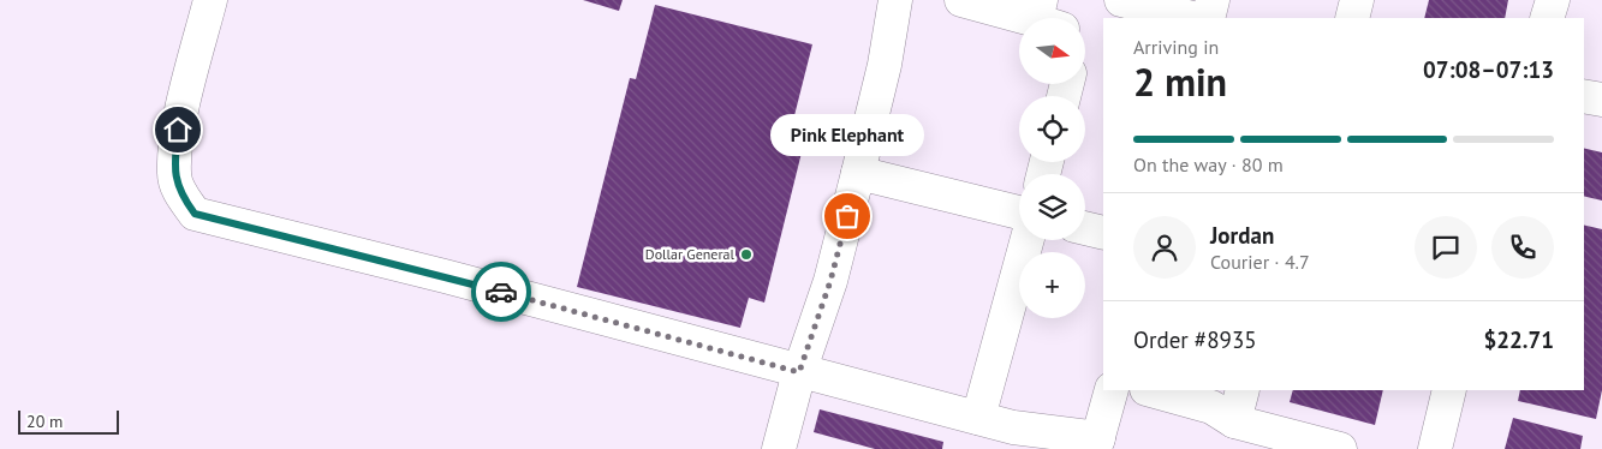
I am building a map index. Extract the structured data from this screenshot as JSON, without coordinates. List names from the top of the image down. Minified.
{"places":["Pink Elephant","Dollar General"],"scale_bar":"20 m","north":"right","page":{"map_buttons":"+","heading":["2 min","Arriving in","07:08–07:13"],"panel":["Jordan","Courier · 4.7","Order #8935","$22.71"],"bubble":"Pink Elephant","bar":"On the way · 80 m","scale":"20 m"}}
